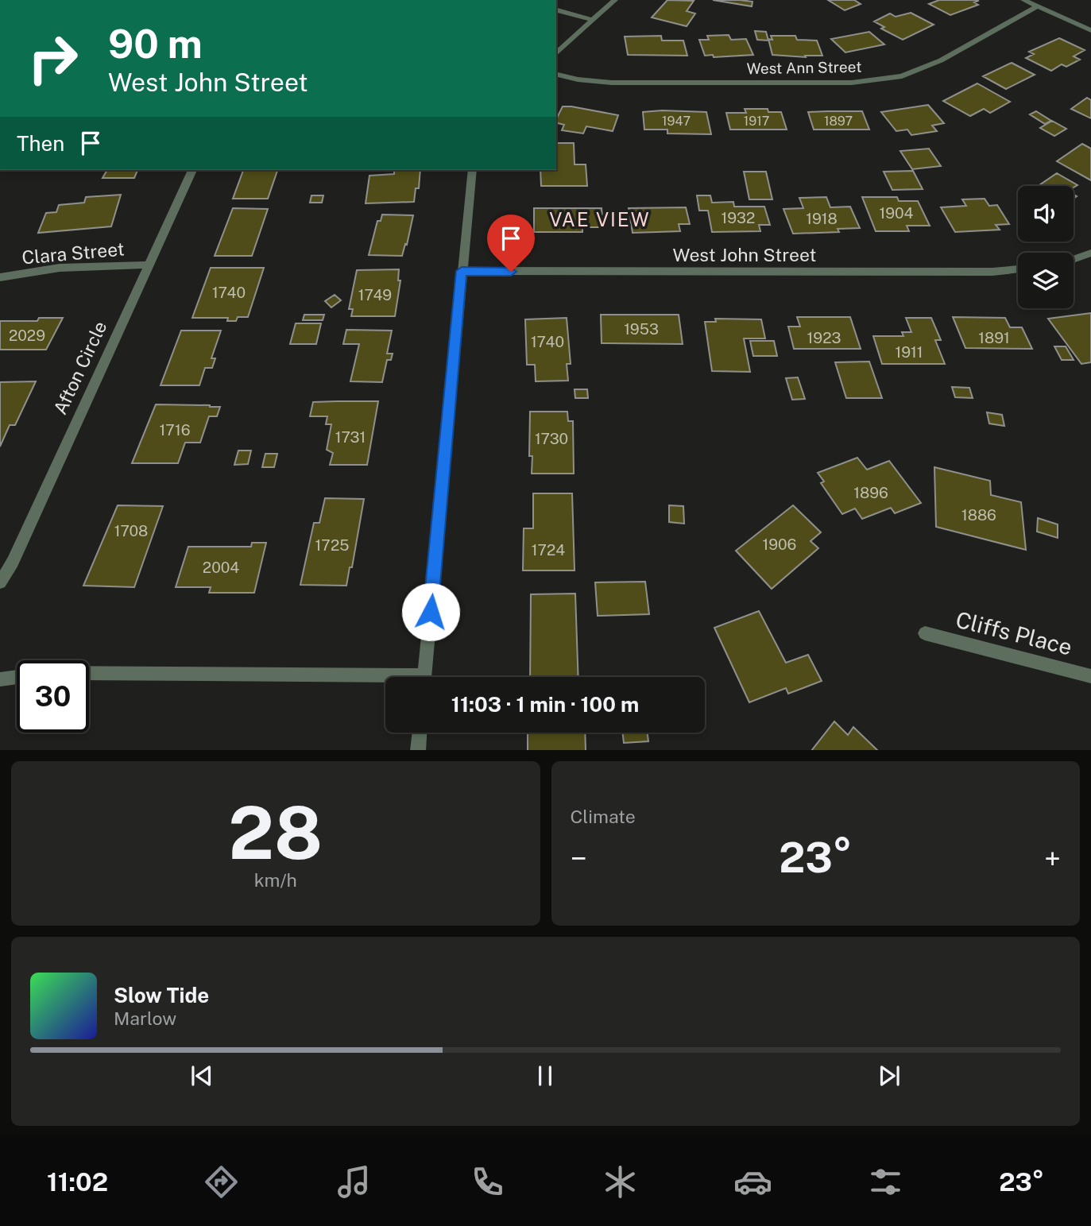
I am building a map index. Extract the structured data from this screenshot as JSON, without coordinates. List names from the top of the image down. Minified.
{"streets":{"street":["West Ann Street","Clara Street","West John Street","Afton Circle","Cliffs Place"]},"crossings":[["Clara Street","Afton Circle"]],"districts":["VAE VIEW"],"house_numbers":["1947","1917","1897","1904","1932","1918","1740","1749","1953","2029","1923","1891","1740","1911","1716","1731","1730","1896","1886","1708","1906","1725","1724","2004"],"page":{"turn":["90 m","West John Street"],"then":"Then","limit":"30","trip":"11:03 · 1 min · 100 m","tile":[["28","km/h"],"Climate"],"heat":["−","23°","+"],"song":["Slow Tide","Marlow"],"tabs":["11:02","23°"]}}
